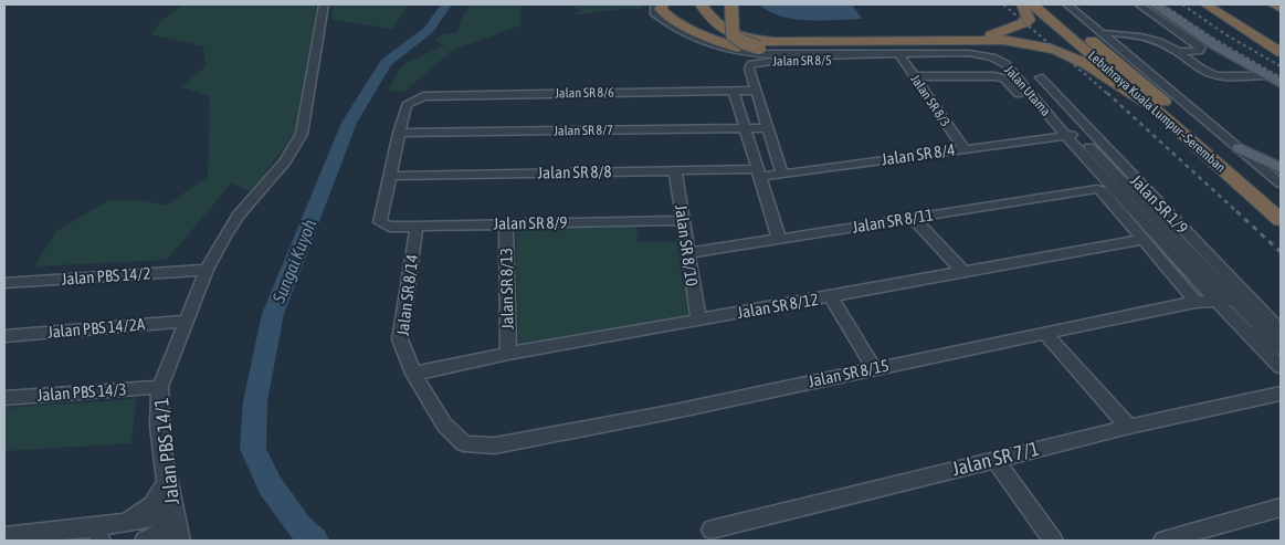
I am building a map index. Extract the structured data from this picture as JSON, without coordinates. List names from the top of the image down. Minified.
{"streets":{"highway":["Lebuhraya Kuala Lumpur–Seremban"],"street":["Jalan SR 8/5","Jalan Utama","Jalan SR 8/6","Jalan SR 8/3","Jalan SR 8/7","Jalan SR 8/4","Jalan SR 8/8","Jalan SR 1/9","Jalan SR 8/11","Jalan SR 8/9","Jalan SR 8/10","Jalan PBS 14/2","Jalan SR 8/13","Jalan SR 8/14","Jalan SR 8/12","Jalan PBS 14/2A","Jalan SR 8/15","Jalan PBS 14/3","Jalan PBS 14/1","Jalan SR 7/1"]},"crossings":[["Jalan SR 8/5","Jalan Utama"],["Jalan SR 8/5","Jalan SR 8/6"],["Jalan SR 8/5","Jalan SR 8/3"],["Jalan SR 8/5","Jalan SR 8/7"],["Jalan SR 8/5","Jalan SR 8/4"],["Jalan Utama","Jalan SR 8/3"],["Jalan Utama","Jalan SR 8/4"],["Jalan Utama","Jalan SR 1/9"],["Jalan Utama","Jalan SR 8/15"],["Jalan SR 8/6","Jalan SR 8/7"],["Jalan SR 8/3","Jalan SR 8/4"],["Jalan SR 8/4","Jalan SR 8/8"],["Jalan SR 8/8","Jalan SR 8/9"],["Jalan SR 8/8","Jalan SR 8/10"],["Jalan SR 8/11","Jalan SR 8/10"],["Jalan SR 8/11","Jalan SR 8/12"],["Jalan SR 8/9","Jalan SR 8/10"],["Jalan SR 8/9","Jalan SR 8/13"],["Jalan SR 8/9","Jalan SR 8/14"],["Jalan SR 8/10","Jalan SR 8/12"],["Jalan PBS 14/2","Jalan PBS 14/1"],["Jalan SR 8/13","Jalan SR 8/12"],["Jalan SR 8/14","Jalan SR 8/12"],["Jalan SR 8/14","Jalan SR 8/15"],["Jalan PBS 14/2A","Jalan PBS 14/1"],["Jalan PBS 14/3","Jalan PBS 14/1"]],"water":["Sungai Kuyoh"]}
